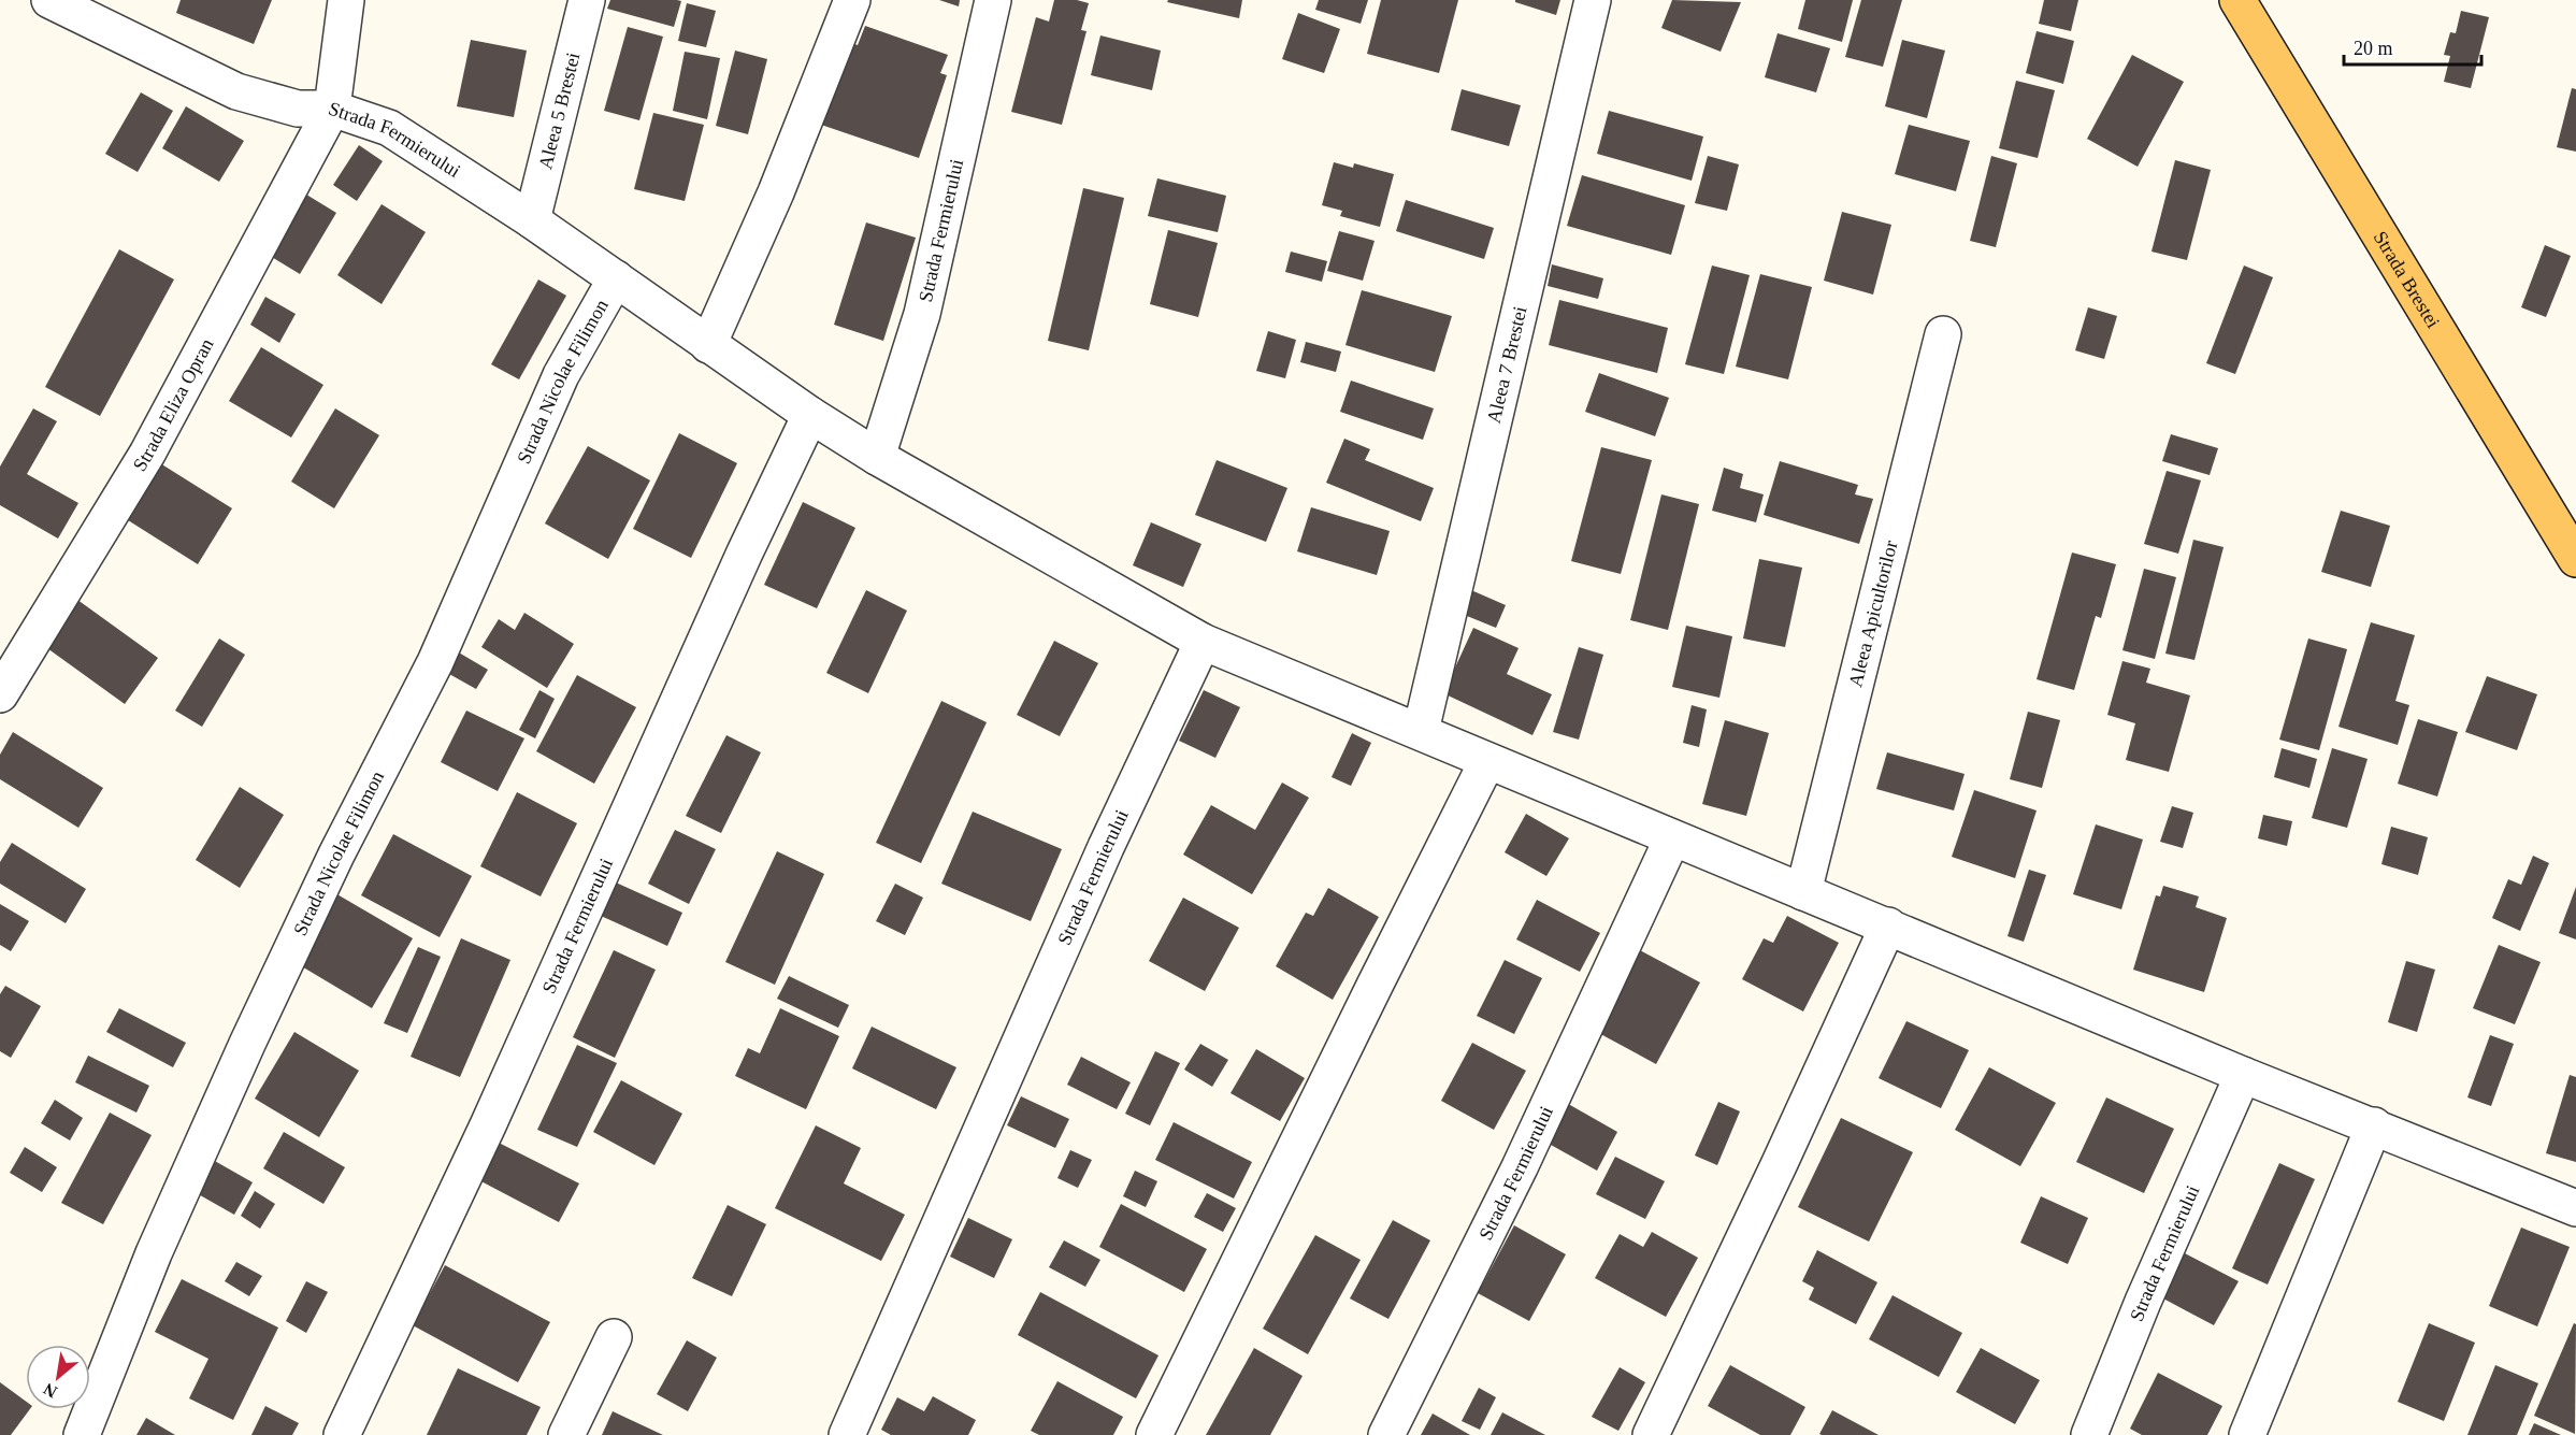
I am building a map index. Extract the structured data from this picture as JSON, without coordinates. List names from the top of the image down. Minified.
{"streets":{"main road":["Strada Brestei"],"street":["Aleea 5 Brestei","Strada Fermierului","Aleea 7 Brestei","Strada Nicolae Filimon","Strada Eliza Opran","Aleea Apicultorilor"]},"crossings":[["Aleea 5 Brestei","Strada Fermierului"],["Strada Fermierului","Aleea 7 Brestei"],["Strada Fermierului","Strada Nicolae Filimon"],["Strada Fermierului","Strada Eliza Opran"],["Strada Fermierului","Aleea Apicultorilor"]],"scale_bar":"20 m","north":"bottom left"}
